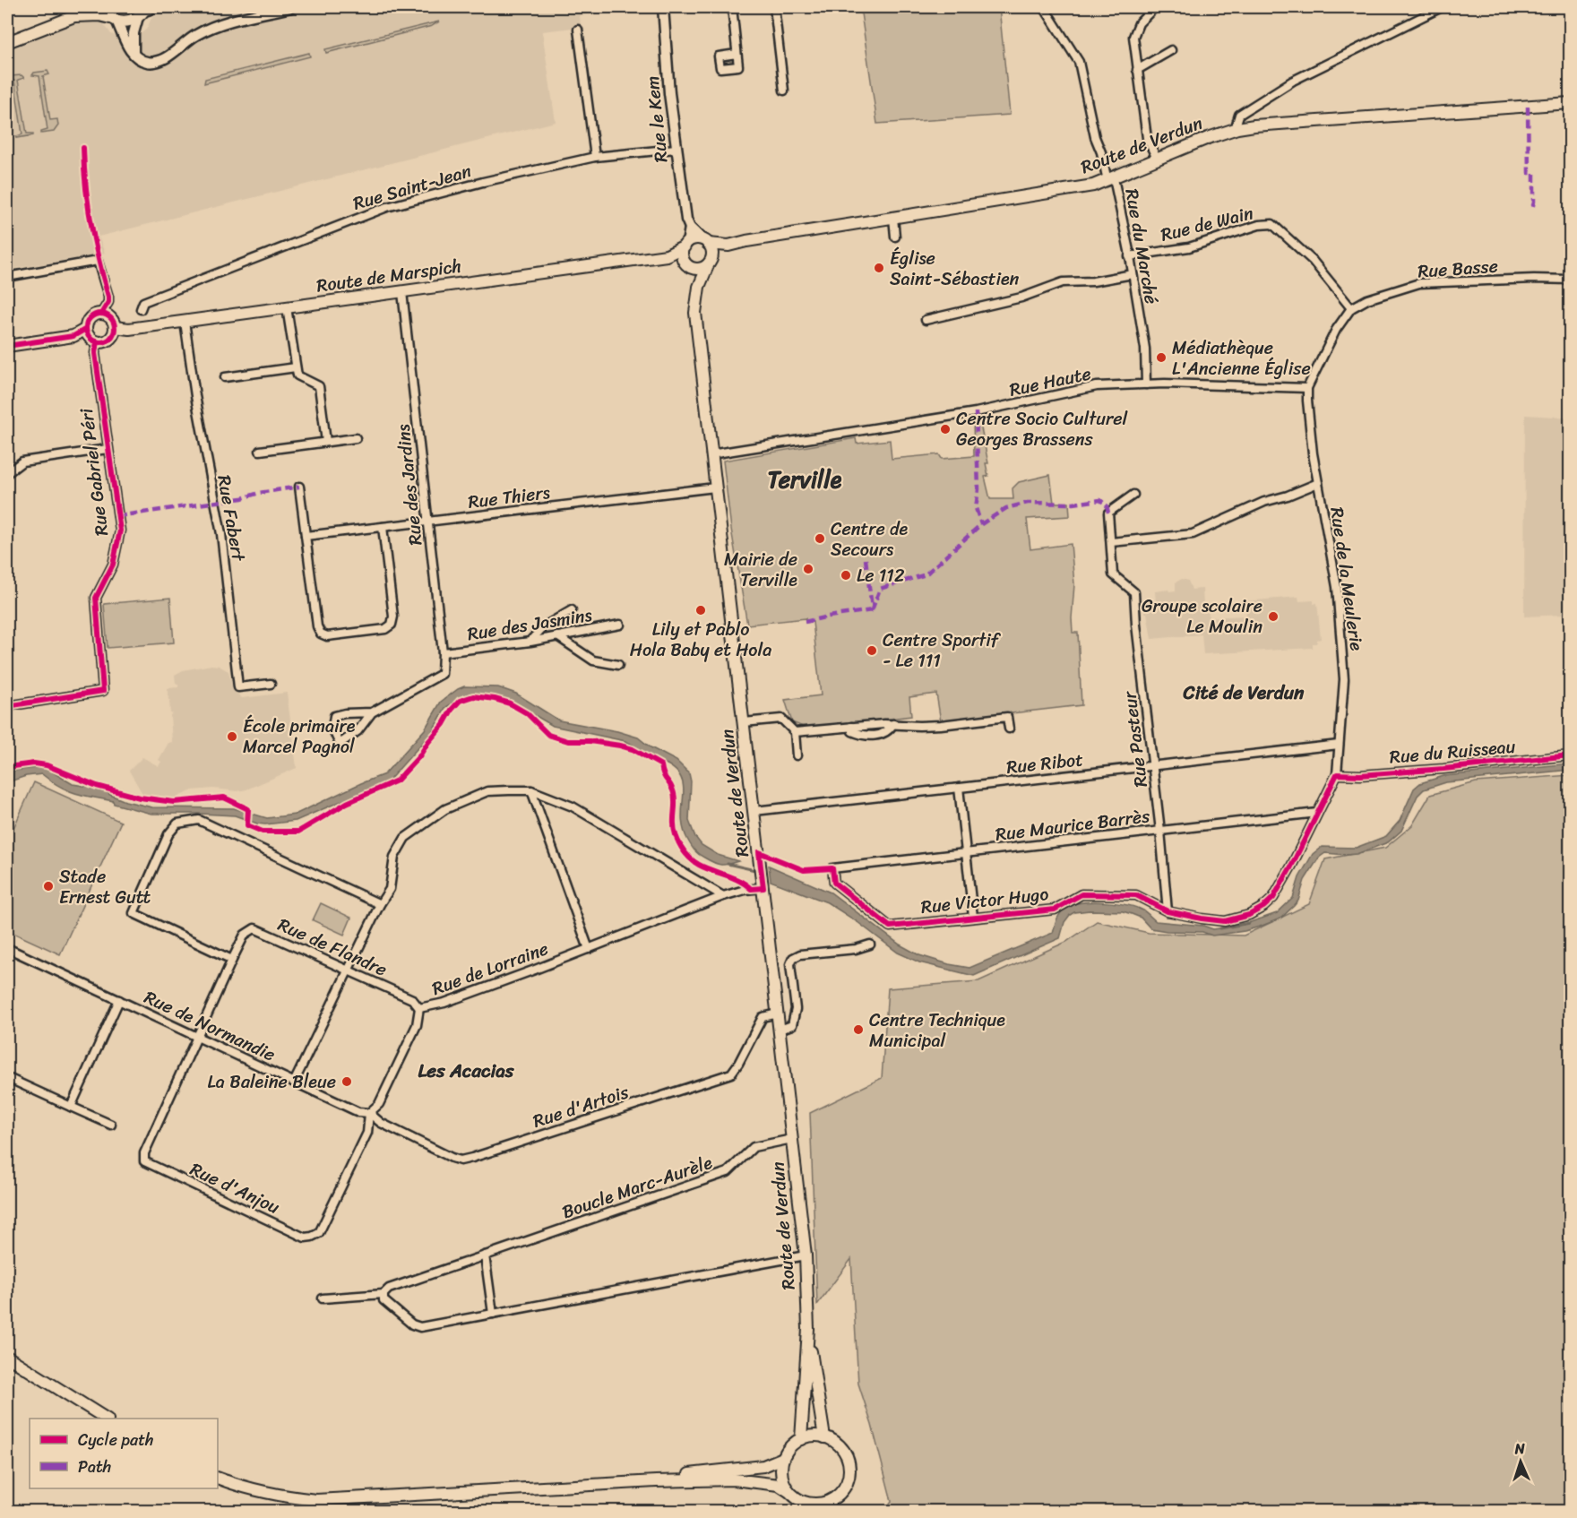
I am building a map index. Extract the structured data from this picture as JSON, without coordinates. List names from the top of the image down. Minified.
{"streets":{"main road":["Route de Verdun","Route de Marspich"],"street":["Rue le Kem","Rue Saint-Jean","Rue de Wain","Rue du Marché","Rue Basse","Rue Haute","Rue Gabriel Péri","Rue des Jardins","Rue Thiers","Rue Fabert","Rue de la Meulerie","Rue des Jasmins","Rue Pasteur","Rue du Ruisseau","Rue Ribot","Rue Maurice Barrès","Rue Victor Hugo","Rue de Flandre","Rue de Lorraine","Rue de Normandie","Rue d'Artois","Boucle Marc-Aurèle","Rue d'Anjou"]},"crossings":[["Rue le Kem","Route de Verdun"],["Rue le Kem","Rue Saint-Jean"],["Rue le Kem","Route de Marspich"],["Route de Verdun","Rue du Marché"],["Route de Verdun","Route de Marspich"],["Route de Verdun","Rue Haute"],["Route de Verdun","Rue Thiers"],["Route de Verdun","Rue Ribot"],["Route de Verdun","Rue de Lorraine"],["Route de Verdun","Rue d'Artois"],["Route de Verdun","Boucle Marc-Aurèle"],["Rue de Wain","Rue du Marché"],["Rue de Wain","Rue Basse"],["Rue du Marché","Rue Haute"],["Route de Marspich","Rue Gabriel Péri"],["Route de Marspich","Rue des Jardins"],["Route de Marspich","Rue Fabert"],["Rue Haute","Rue de la Meulerie"],["Rue des Jardins","Rue Thiers"],["Rue des Jardins","Rue des Jasmins"],["Rue de la Meulerie","Rue du Ruisseau"],["Rue de la Meulerie","Rue Ribot"],["Rue de la Meulerie","Rue Victor Hugo"],["Rue Pasteur","Rue Ribot"],["Rue Pasteur","Rue Maurice Barrès"],["Rue Pasteur","Rue Victor Hugo"],["Rue du Ruisseau","Rue Victor Hugo"],["Rue Maurice Barrès","Rue Victor Hugo"],["Rue de Flandre","Rue de Lorraine"],["Rue de Flandre","Rue de Normandie"],["Rue de Flandre","Rue d'Anjou"],["Rue de Lorraine","Rue de Normandie"],["Rue de Lorraine","Rue d'Artois"],["Rue de Lorraine","Rue d'Anjou"],["Rue de Normandie","Rue d'Artois"],["Rue de Normandie","Rue d'Anjou"],["Rue d'Artois","Rue d'Anjou"]],"districts":["Terville","Cité de Verdun","Les Acacias"],"places":["Église Saint-Sébastien","Médiathèque L'Ancienne Église","Centre Socio Culturel Georges Brassens","Centre de Secours","Mairie de Terville","Le 112","Lily et Pablo Hola Baby et Hola","Groupe scolaire Le Moulin","Centre Sportif - Le 111","École primaire Marcel Pagnol","Stade Ernest Gutt","Centre Technique Municipal","La Baleine Bleue"],"legend":["Cycle path","Path"],"north":"top"}
